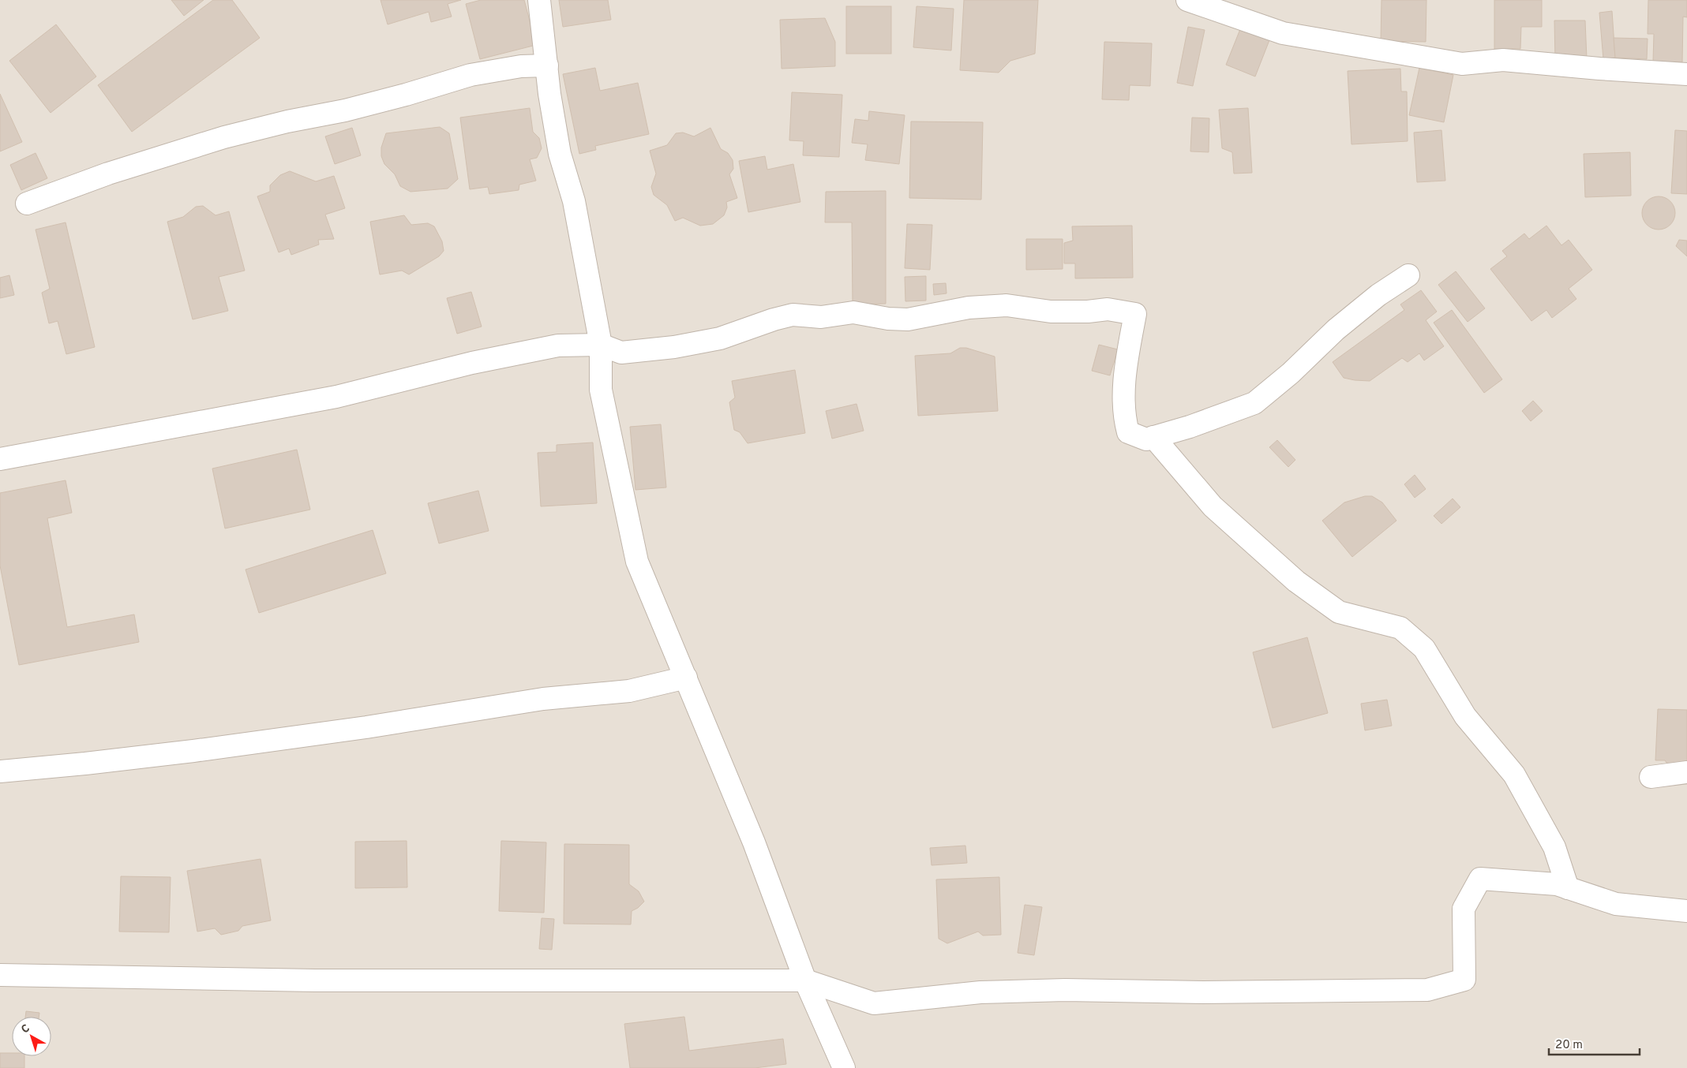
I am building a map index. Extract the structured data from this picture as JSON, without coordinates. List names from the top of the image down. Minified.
{"scale_bar":"20 m","north":"top left"}
